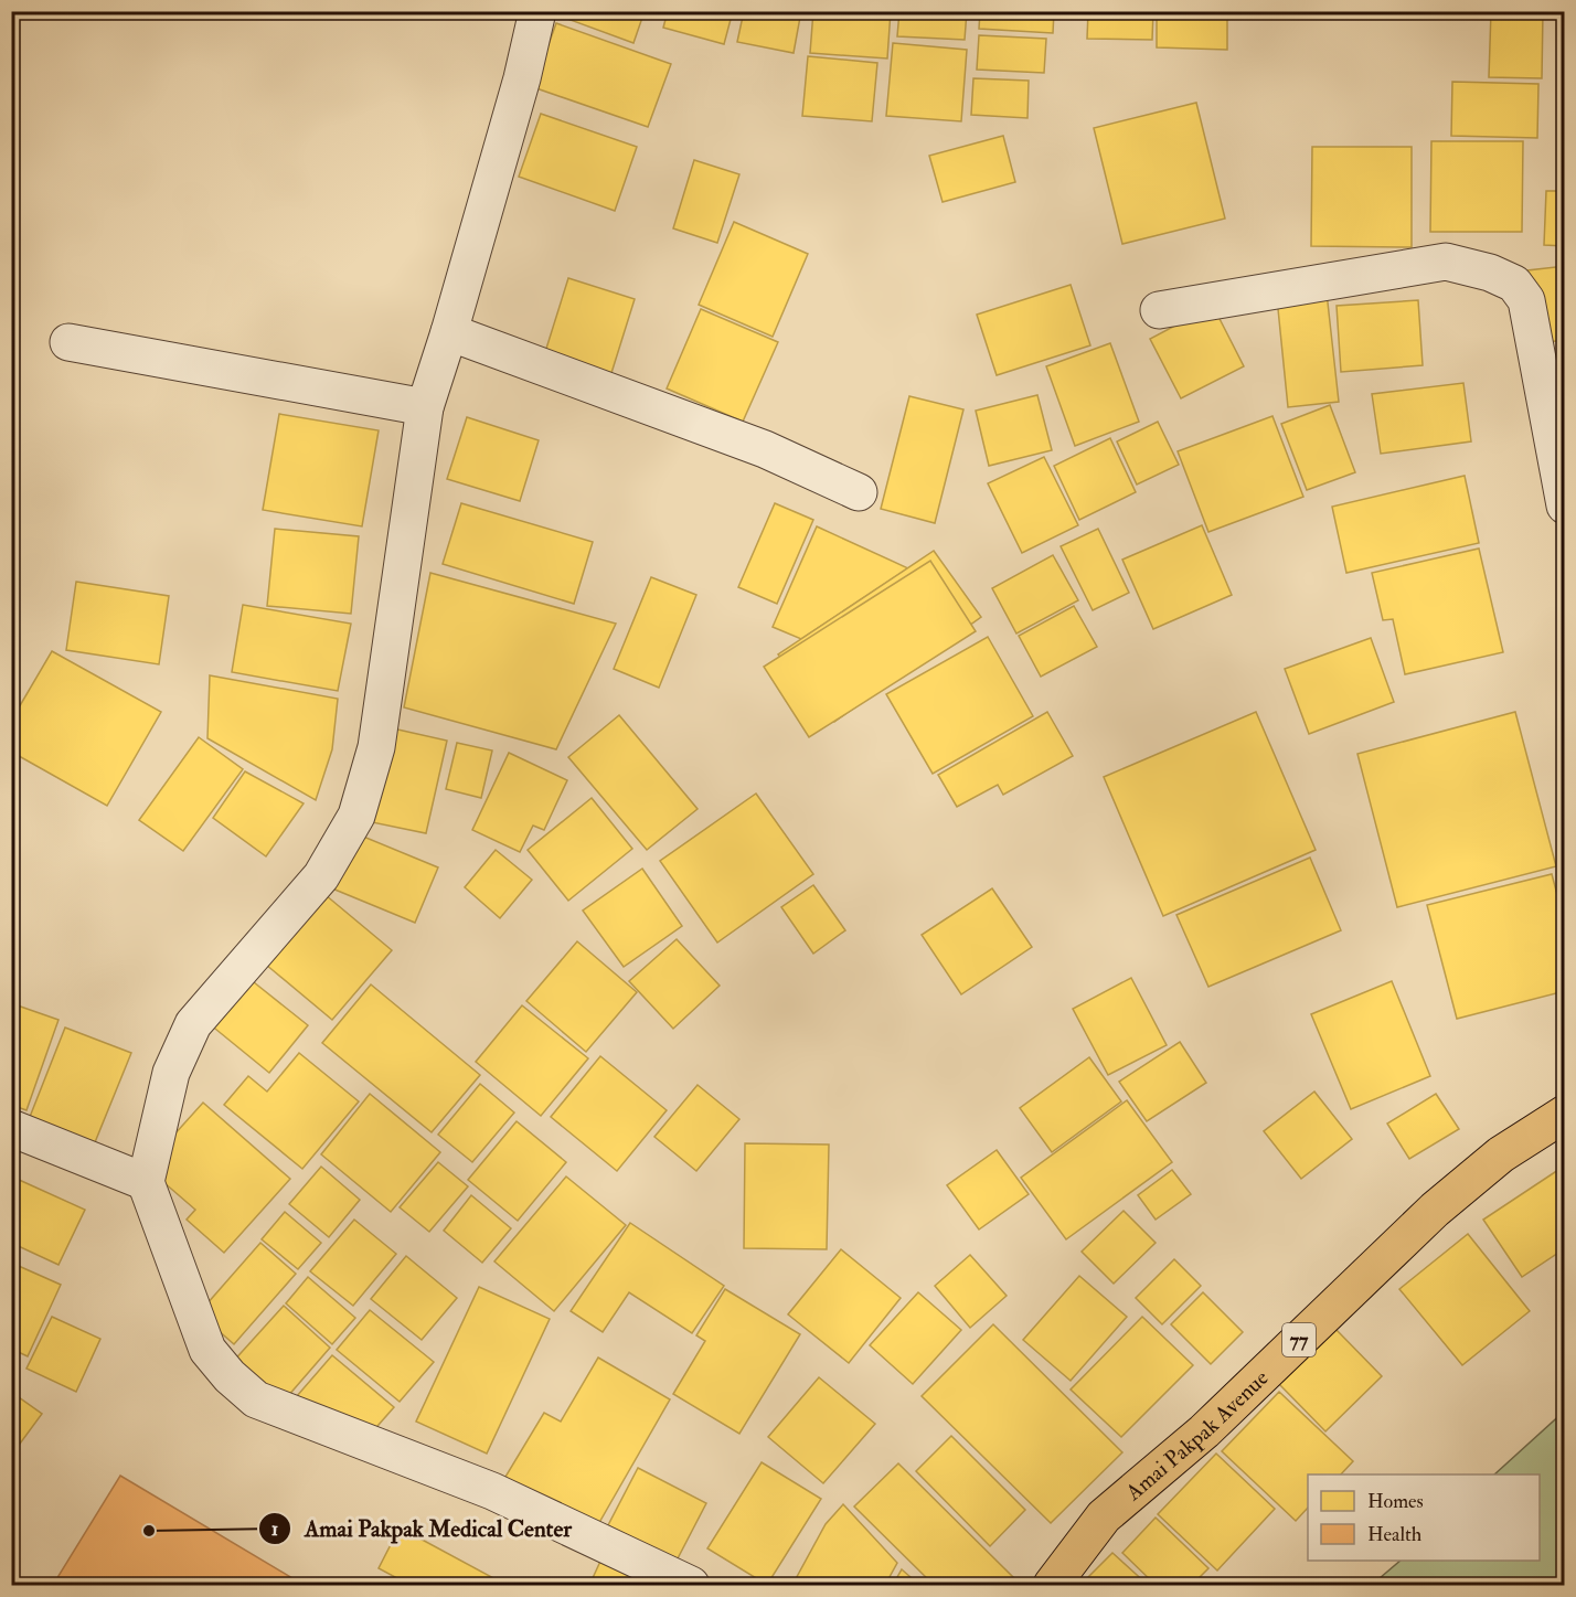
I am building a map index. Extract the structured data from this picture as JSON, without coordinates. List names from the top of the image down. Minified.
{"streets":{"highway":["77","Amai Pakpak Avenue"]},"places":["Amai Pakpak Medical Center"],"legend":["Homes","Health"]}
